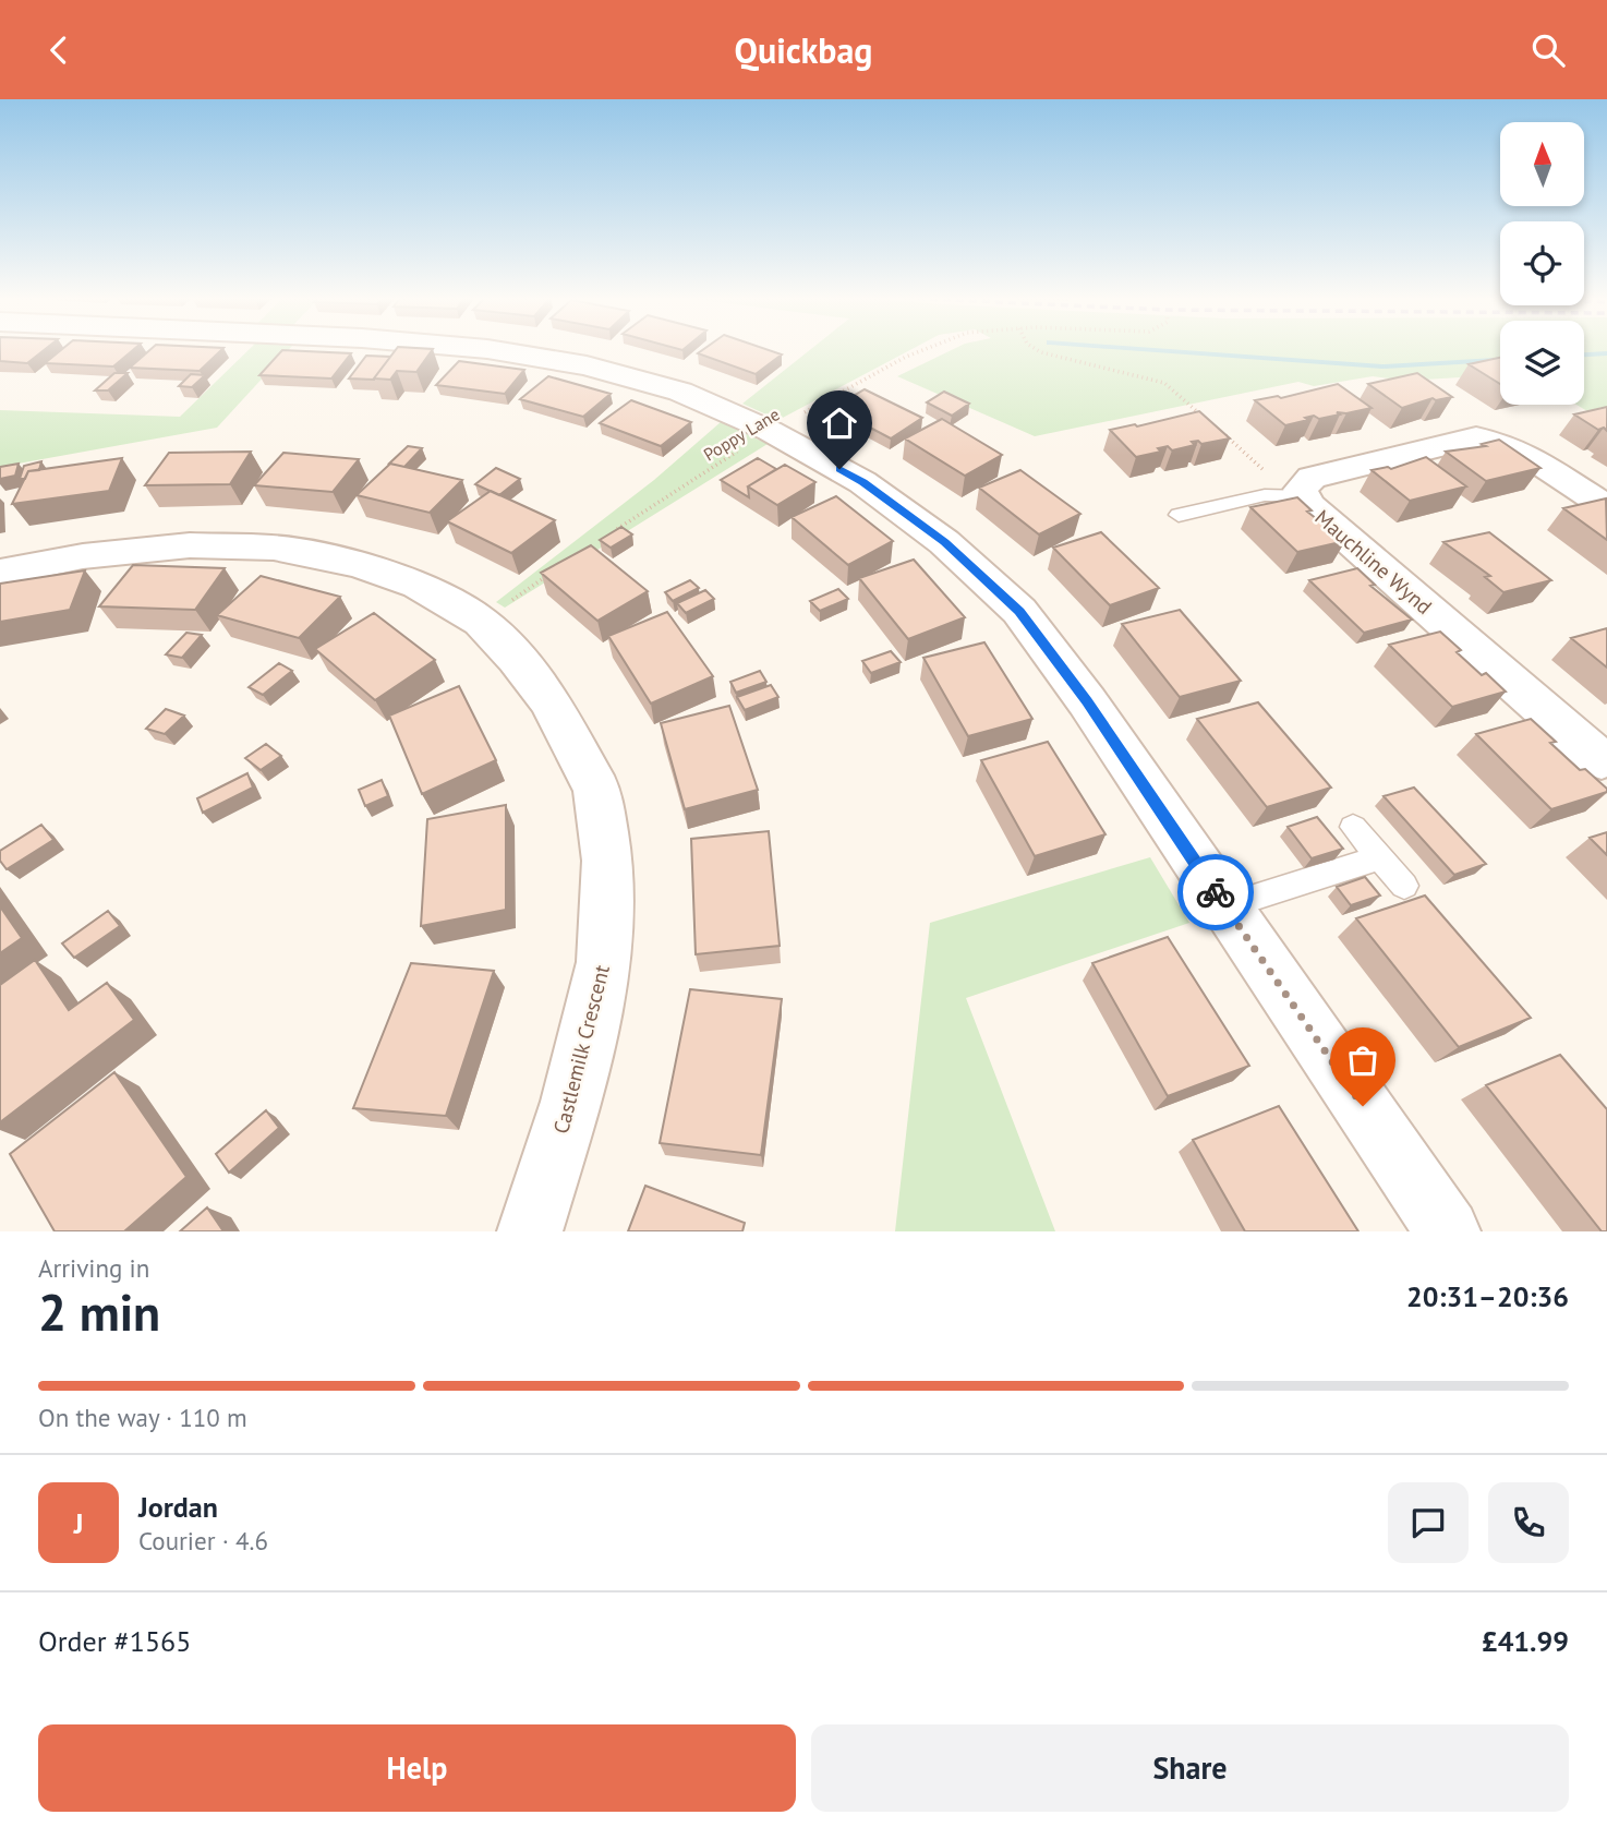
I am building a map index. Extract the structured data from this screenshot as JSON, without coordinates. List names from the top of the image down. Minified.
{"streets":{"street":["Mauchline Wynd","Castlemilk Crescent"],"path":["Poppy Lane"]},"north":"top","page":{"header":"Quickbag","heading":["2 min","Arriving in","20:31–20:36"],"panel":["Jordan","Courier · 4.6","Order #1565","£41.99"],"bar":"On the way · 110 m","round":"J","buttons":["Help","Share"]}}
